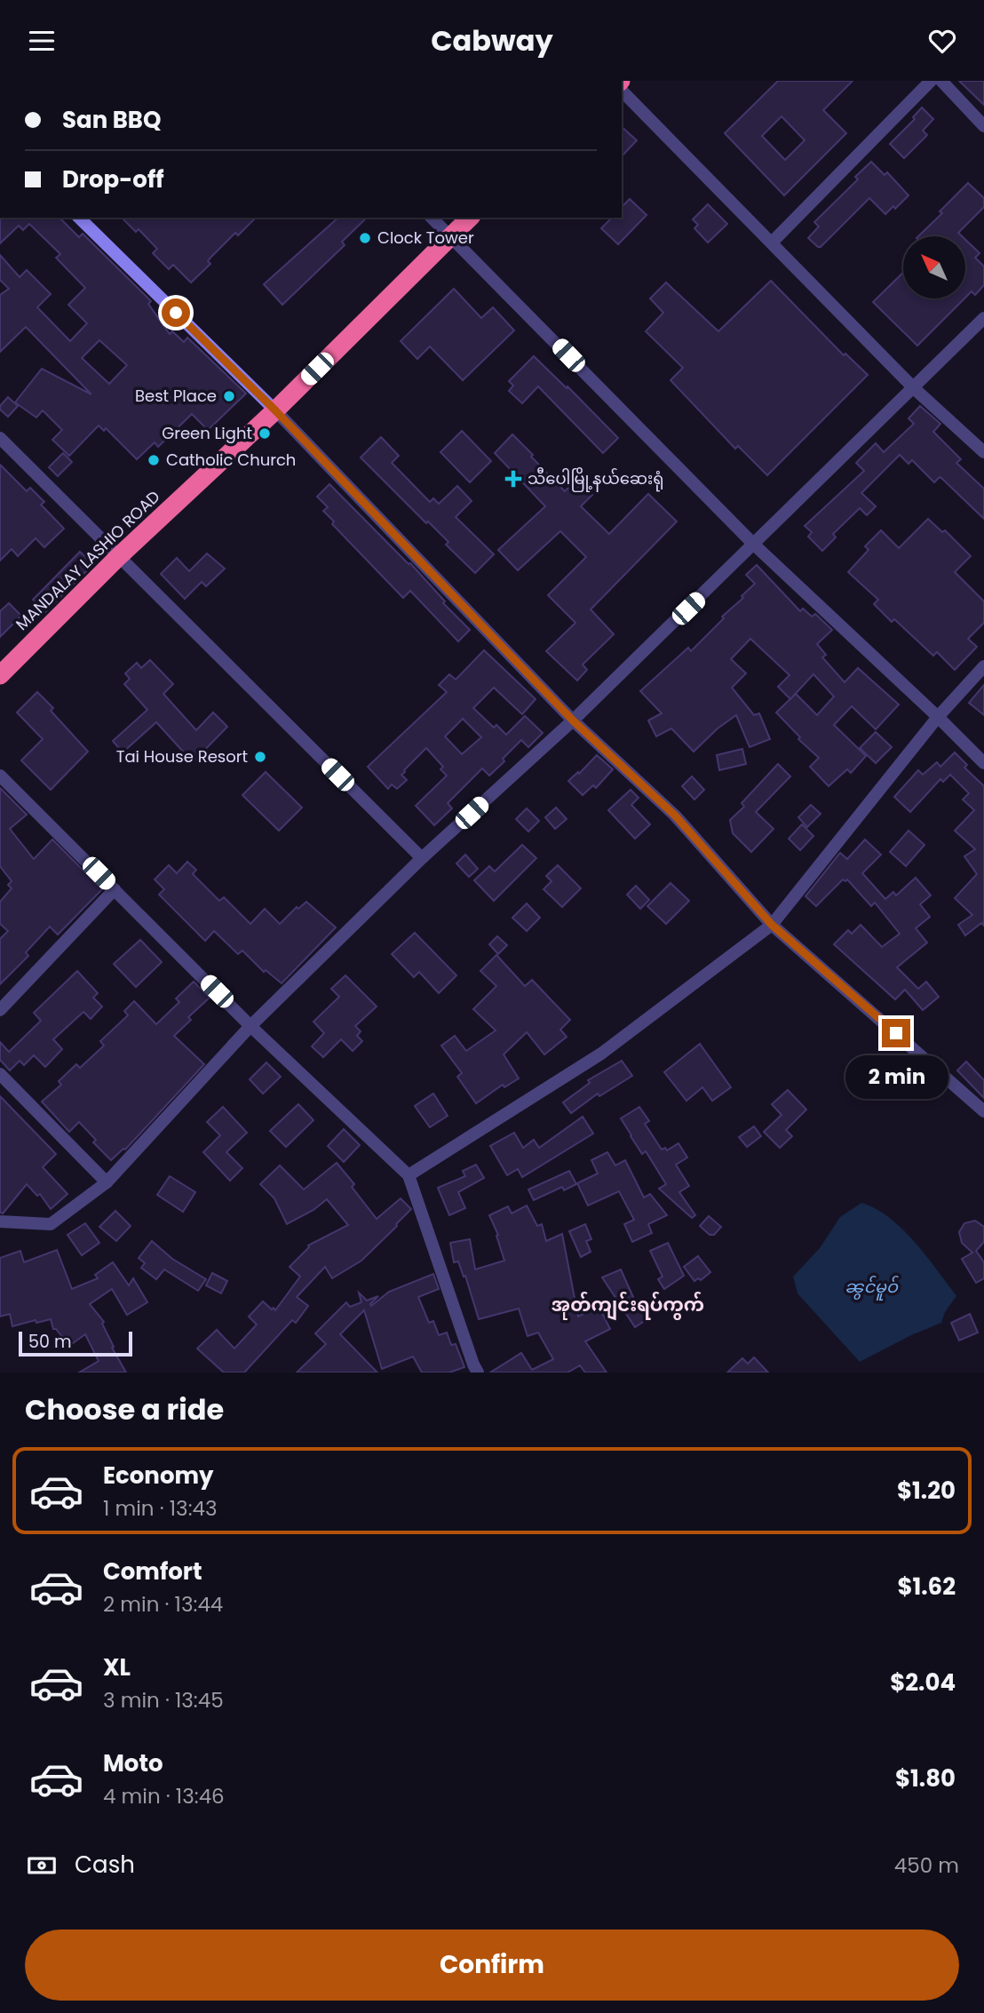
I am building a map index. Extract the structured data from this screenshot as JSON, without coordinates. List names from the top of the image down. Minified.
{"streets":{"highway":["MANDALAY LASHIO ROAD"]},"districts":["အုတ်ကျင်းရပ်ကွက်"],"water":["ၼွင်မူဝ်"],"places":{"other":["Clock Tower","Best Place","Green Light","Catholic Church","Tai House Resort"],"health":["သီပေါမြို့နယ်ဆေးရုံ"]},"scale_bar":"50 m","north":"top left","page":{"header":"Cabway","banner":["San BBQ","Drop-off"],"bubble":"2 min","scale":"50 m","heading":"Choose a ride","list":[{"name":"Economy","note":"1 min · 13:43","value":"$1.20"},{"name":"Comfort","note":"2 min · 13:44","value":"$1.62"},{"name":"XL","note":"3 min · 13:45","value":"$2.04"},{"name":"Moto","note":"4 min · 13:46","value":"$1.80"}],"pay":["Cash","450 m"],"buttons":"Confirm"}}
